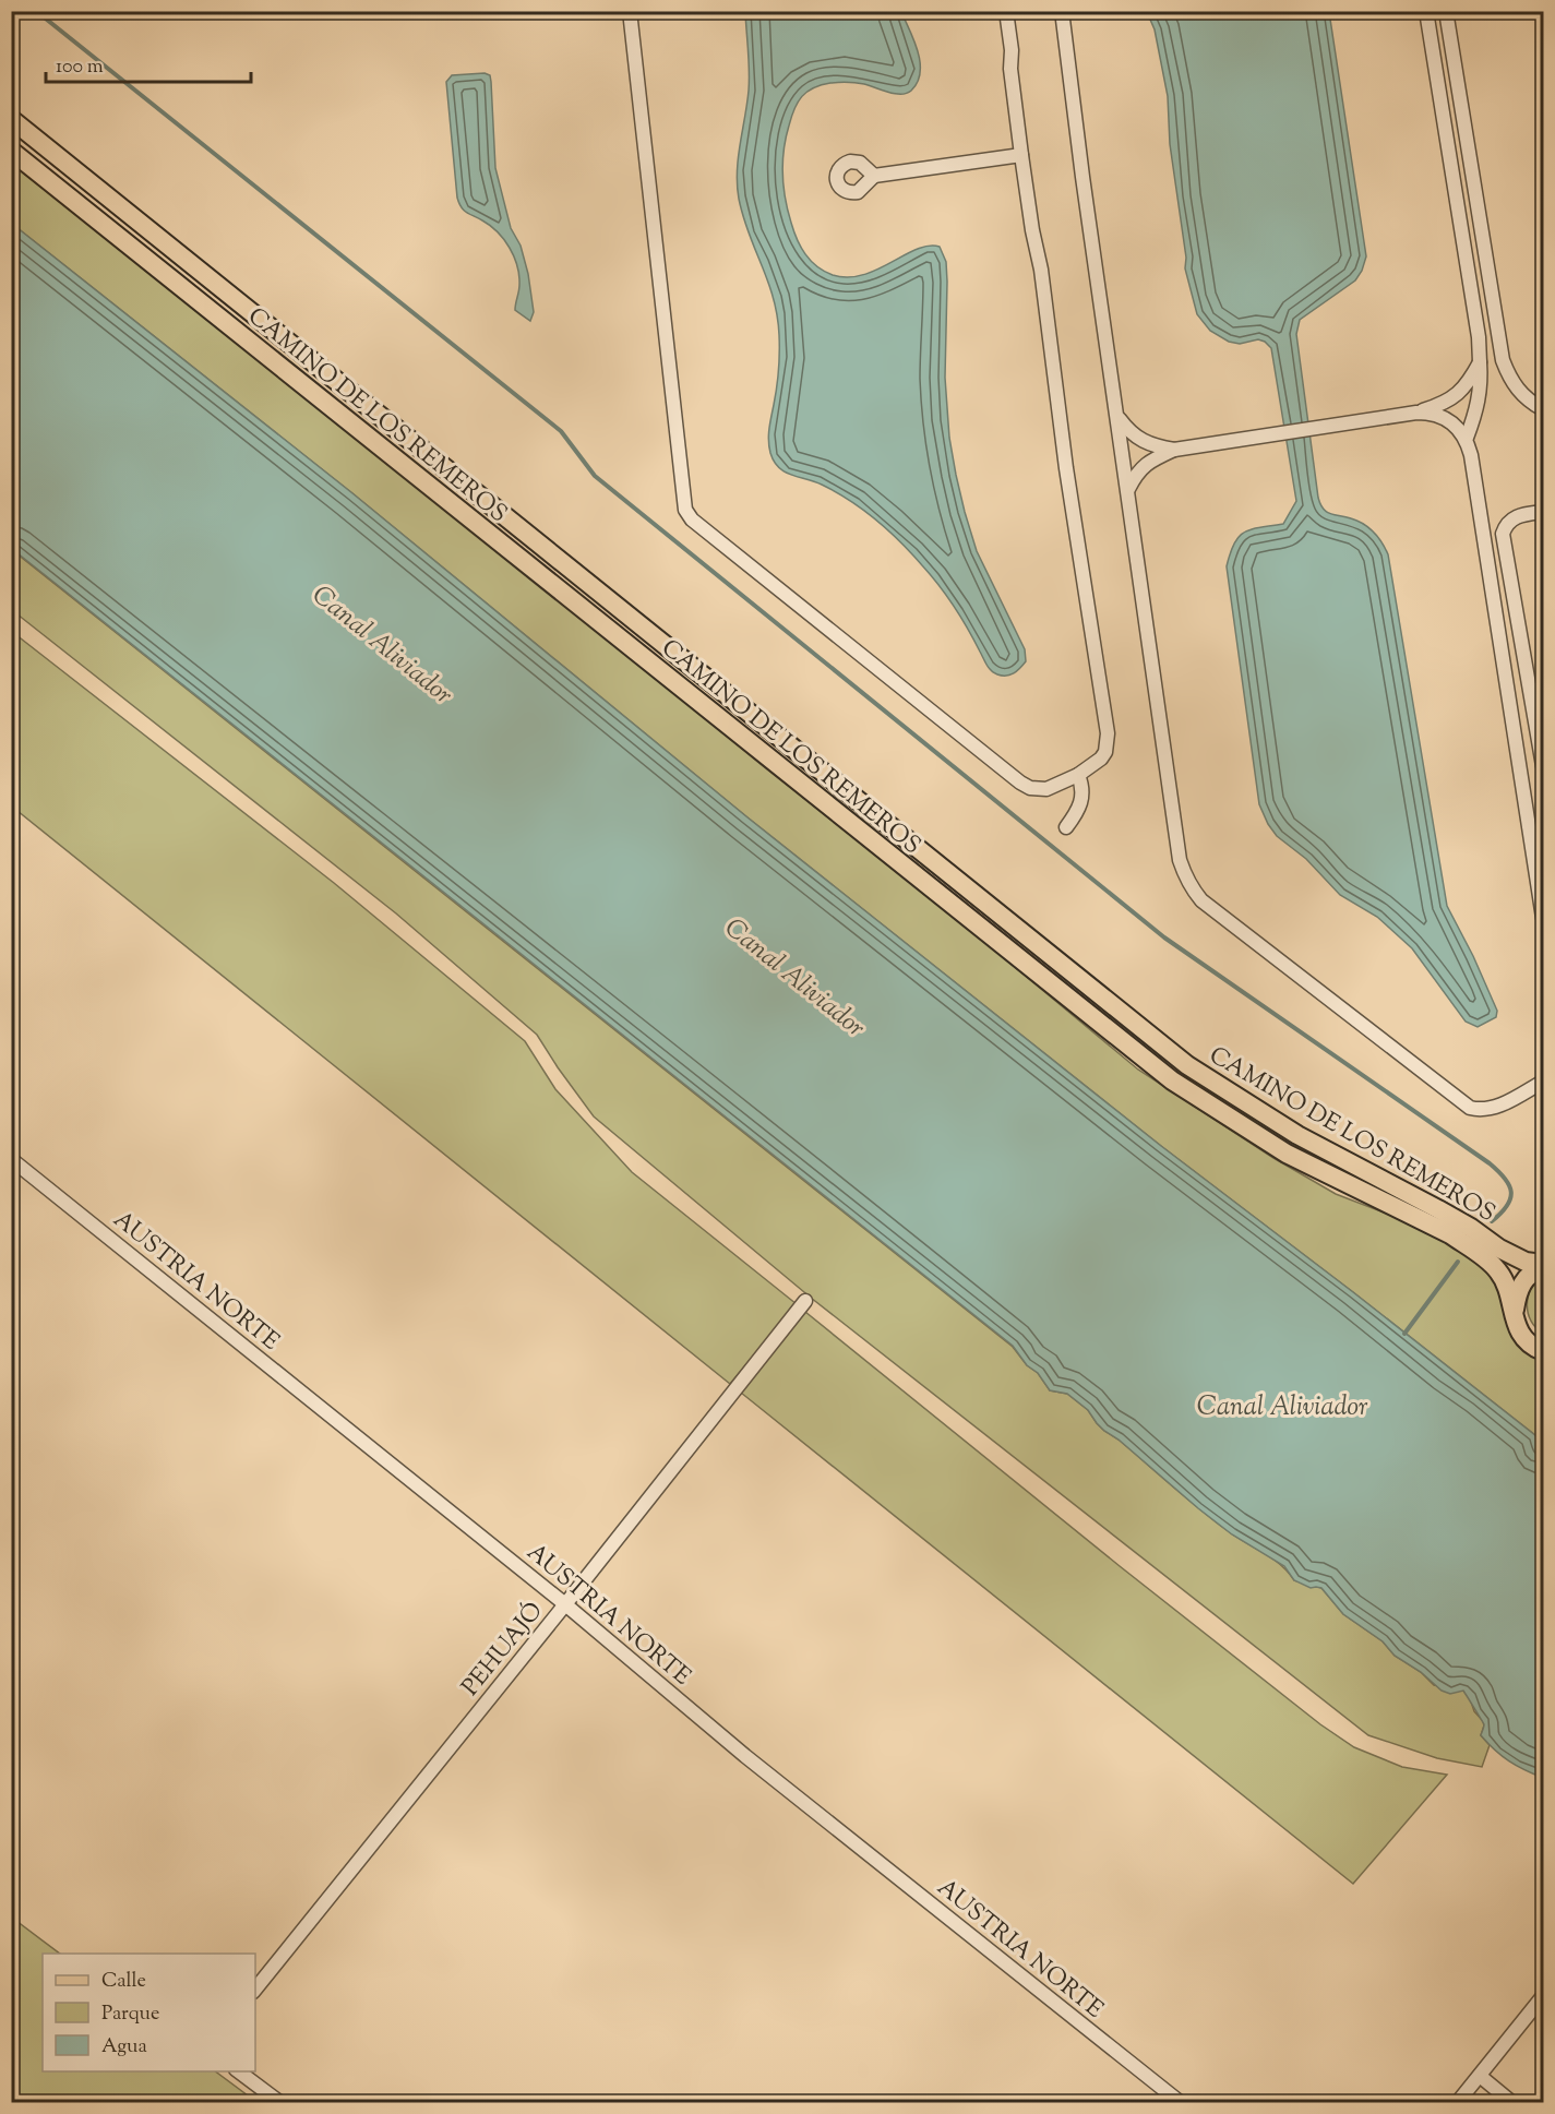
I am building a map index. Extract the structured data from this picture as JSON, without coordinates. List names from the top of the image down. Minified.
{"streets":{"main road":["CAMINO DE LOS REMEROS"],"street":["AUSTRIA NORTE","PEHUAJÓ"]},"crossings":[["AUSTRIA NORTE","PEHUAJÓ"]],"water":["Canal Aliviador"],"legend":["Calle","Parque","Agua"],"scale_bar":"100 m"}
